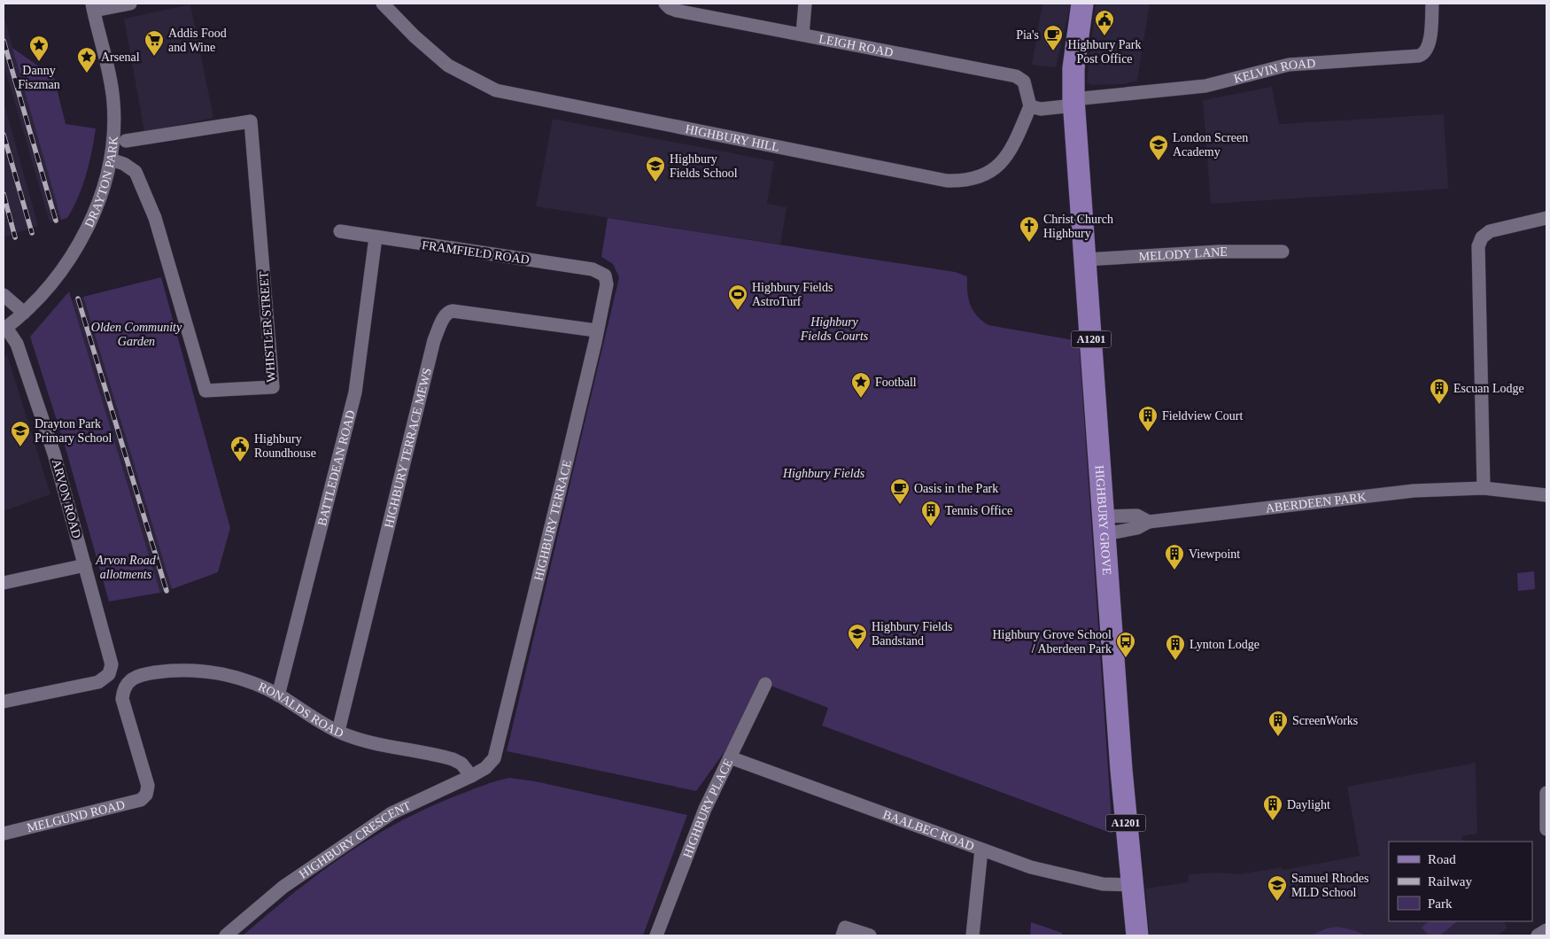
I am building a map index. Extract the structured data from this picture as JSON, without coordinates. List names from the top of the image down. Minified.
{"streets":{"main road":["A1201","HIGHBURY GROVE"],"street":["LEIGH ROAD","KELVIN ROAD","HIGHBURY HILL","DRAYTON PARK","FRAMFIELD ROAD","MELODY LANE","WHISTLER STREET","HIGHBURY TERRACE MEWS","BATTLEDEAN ROAD","ARVON ROAD","ABERDEEN PARK","HIGHBURY TERRACE","RONALDS ROAD","HIGHBURY PLACE","MELGUND ROAD","BAALBEC ROAD","HIGHBURY CRESCENT"]},"crossings":[["LEIGH ROAD","HIGHBURY HILL"],["KELVIN ROAD","A1201"],["KELVIN ROAD","HIGHBURY GROVE"],["DRAYTON PARK","WHISTLER STREET"],["DRAYTON PARK","ARVON ROAD"],["FRAMFIELD ROAD","BATTLEDEAN ROAD"],["FRAMFIELD ROAD","HIGHBURY TERRACE"],["MELODY LANE","HIGHBURY GROVE"],["A1201","HIGHBURY GROVE"],["HIGHBURY TERRACE MEWS","HIGHBURY TERRACE"],["HIGHBURY TERRACE MEWS","RONALDS ROAD"],["BATTLEDEAN ROAD","RONALDS ROAD"],["ABERDEEN PARK","HIGHBURY GROVE"],["HIGHBURY TERRACE","HIGHBURY CRESCENT"],["HIGHBURY GROVE","BAALBEC ROAD"],["RONALDS ROAD","MELGUND ROAD"],["RONALDS ROAD","HIGHBURY CRESCENT"],["HIGHBURY PLACE","BAALBEC ROAD"]],"parks":["Highbury Fields Courts","Olden Community Garden","Highbury Fields","Arvon Road allotments"],"places":{"public building":["Highbury Park Post Office","Highbury Roundhouse"],"cafe":["Pia's","Oasis in the Park"],"supermarket":["Addis Food and Wine"],"place":["Danny Fiszman","Arsenal","Football"],"school or university":["London Screen Academy","Highbury Fields School","Drayton Park Primary School","Highbury Fields Bandstand","Samuel Rhodes MLD School"],"church":["Christ Church Highbury"],"sports":["Highbury Fields AstroTurf"],"building":["Escuan Lodge","Fieldview Court","Tennis Office","Viewpoint","Lynton Lodge","ScreenWorks","Daylight"],"bus stop":["Highbury Grove School / Aberdeen Park"]},"legend":["Road","Railway","Park"]}
